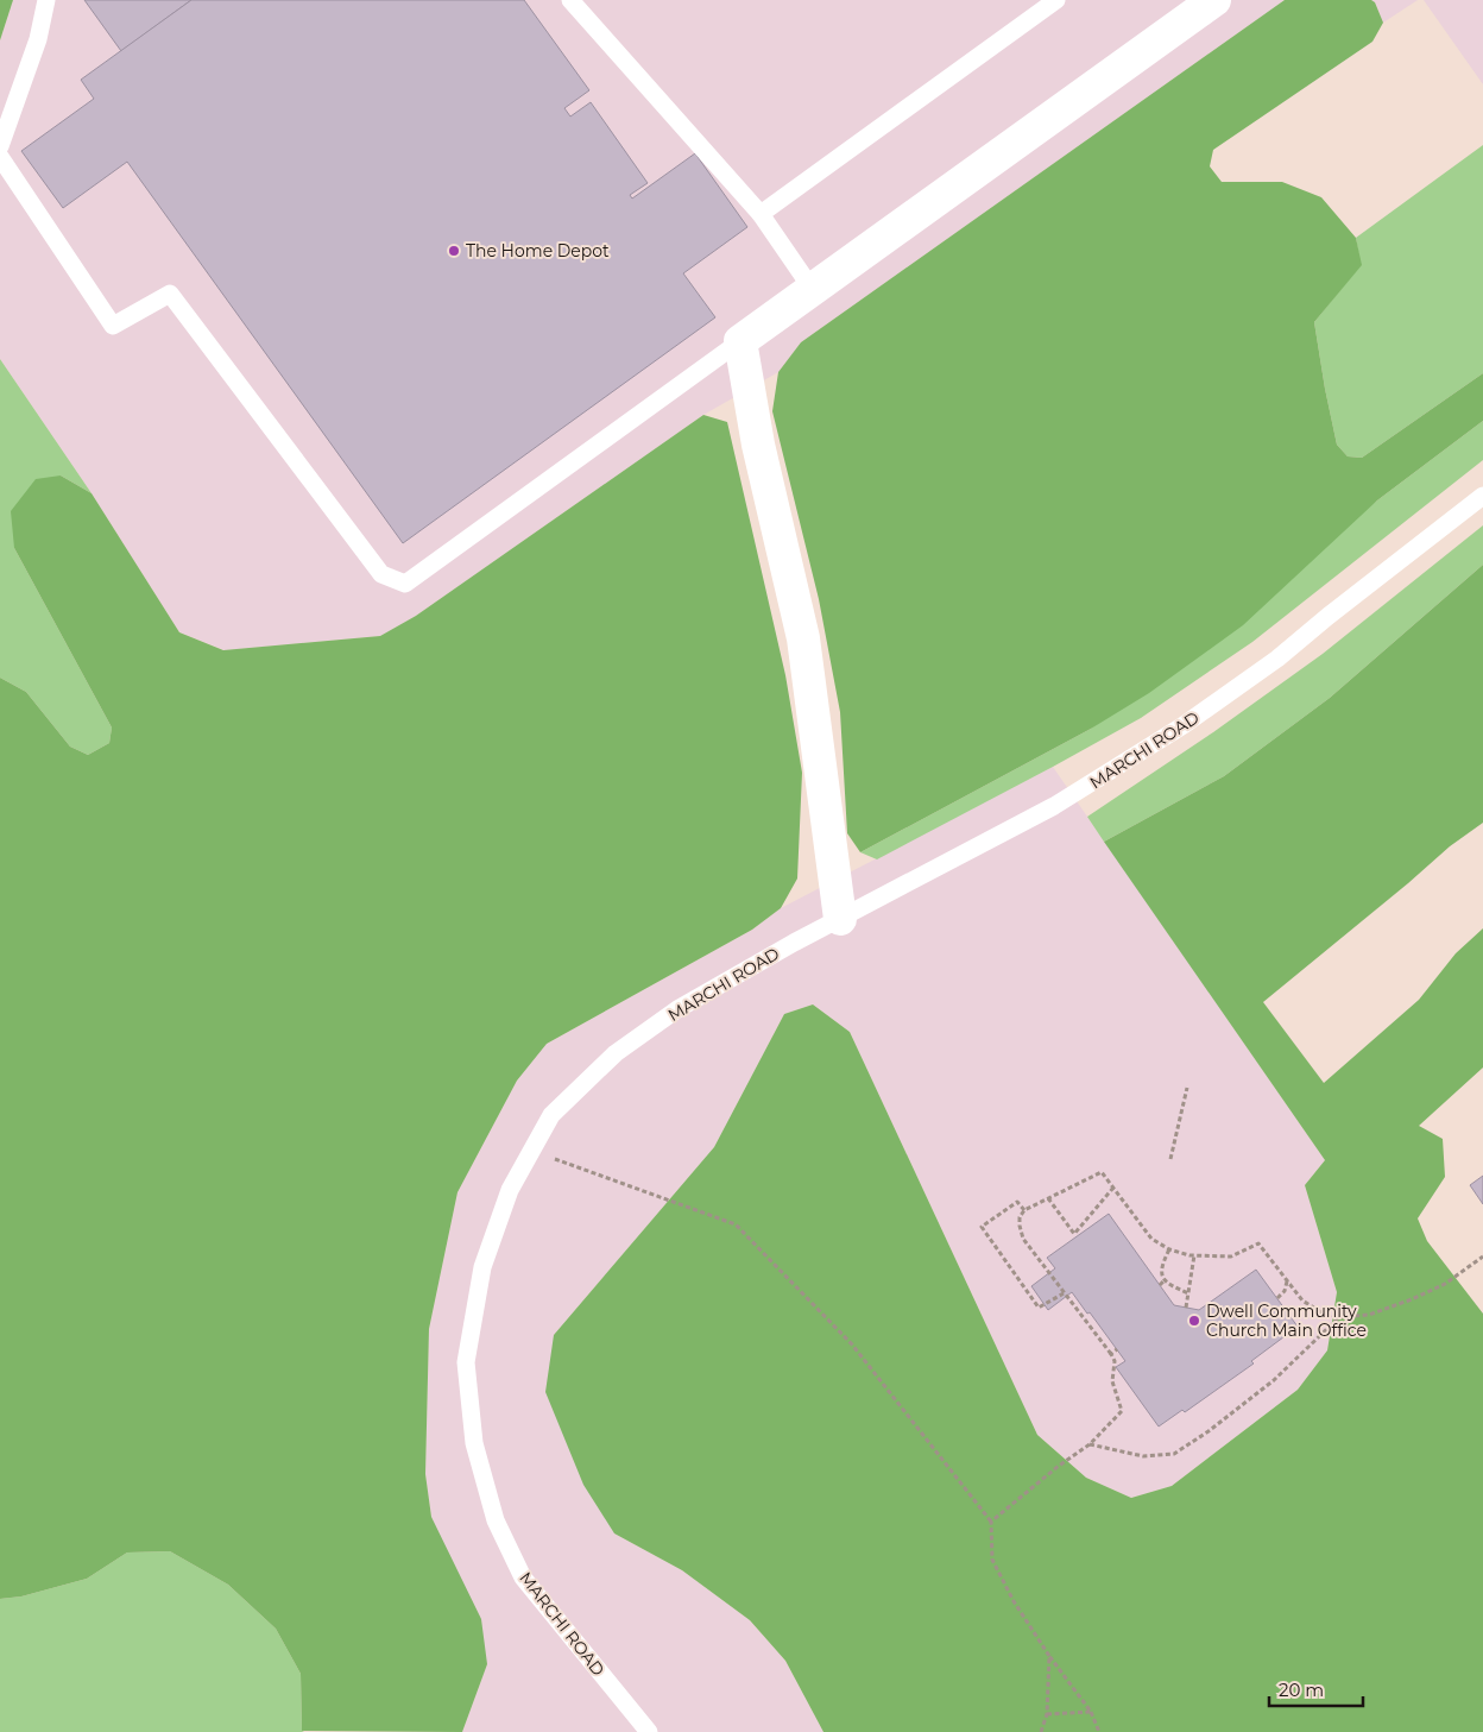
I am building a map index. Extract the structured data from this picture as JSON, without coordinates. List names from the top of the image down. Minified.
{"streets":{"lane":["MARCHI ROAD"]},"places":["The Home Depot","Dwell Community Church Main Office"],"scale_bar":"20 m"}
